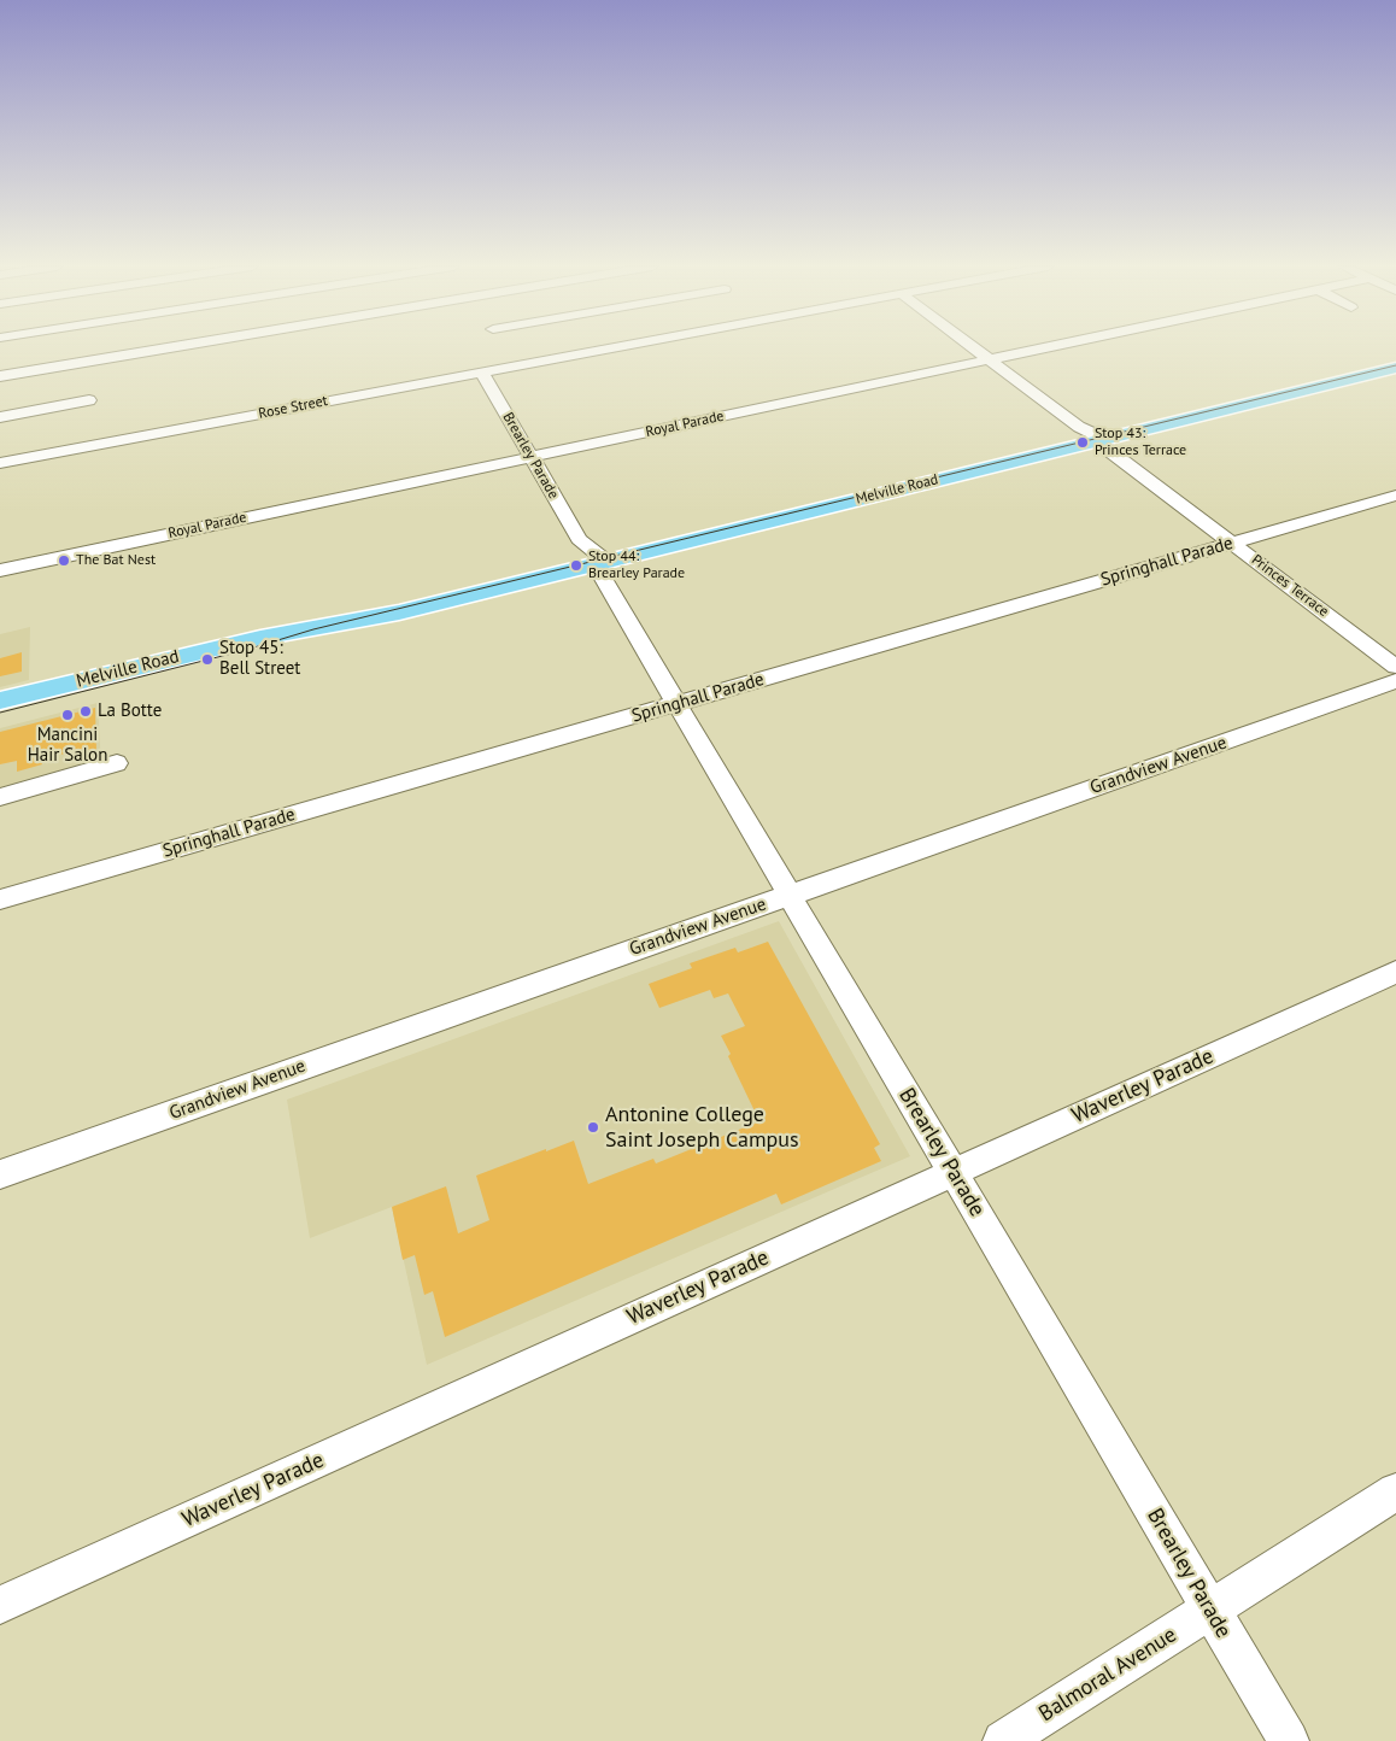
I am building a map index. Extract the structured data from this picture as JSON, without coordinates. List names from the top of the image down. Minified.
{"streets":{"main road":["Melville Road"],"street":["Rose Street","Royal Parade","Brearley Parade","Springhall Parade","Princes Terrace","Grandview Avenue","Waverley Parade","Balmoral Avenue"]},"crossings":[["Rose Street","Brearley Parade"],["Royal Parade","Brearley Parade"],["Royal Parade","Princes Terrace"],["Brearley Parade","Melville Road"],["Brearley Parade","Springhall Parade"],["Brearley Parade","Grandview Avenue"],["Brearley Parade","Waverley Parade"],["Brearley Parade","Balmoral Avenue"],["Melville Road","Princes Terrace"],["Springhall Parade","Princes Terrace"]],"places":["Stop 43: Princes Terrace","The Bat Nest","Stop 44: Brearley Parade","Stop 45: Bell Street","La Botte","Mancini Hair Salon","Antonine College Saint Joseph Campus"]}
